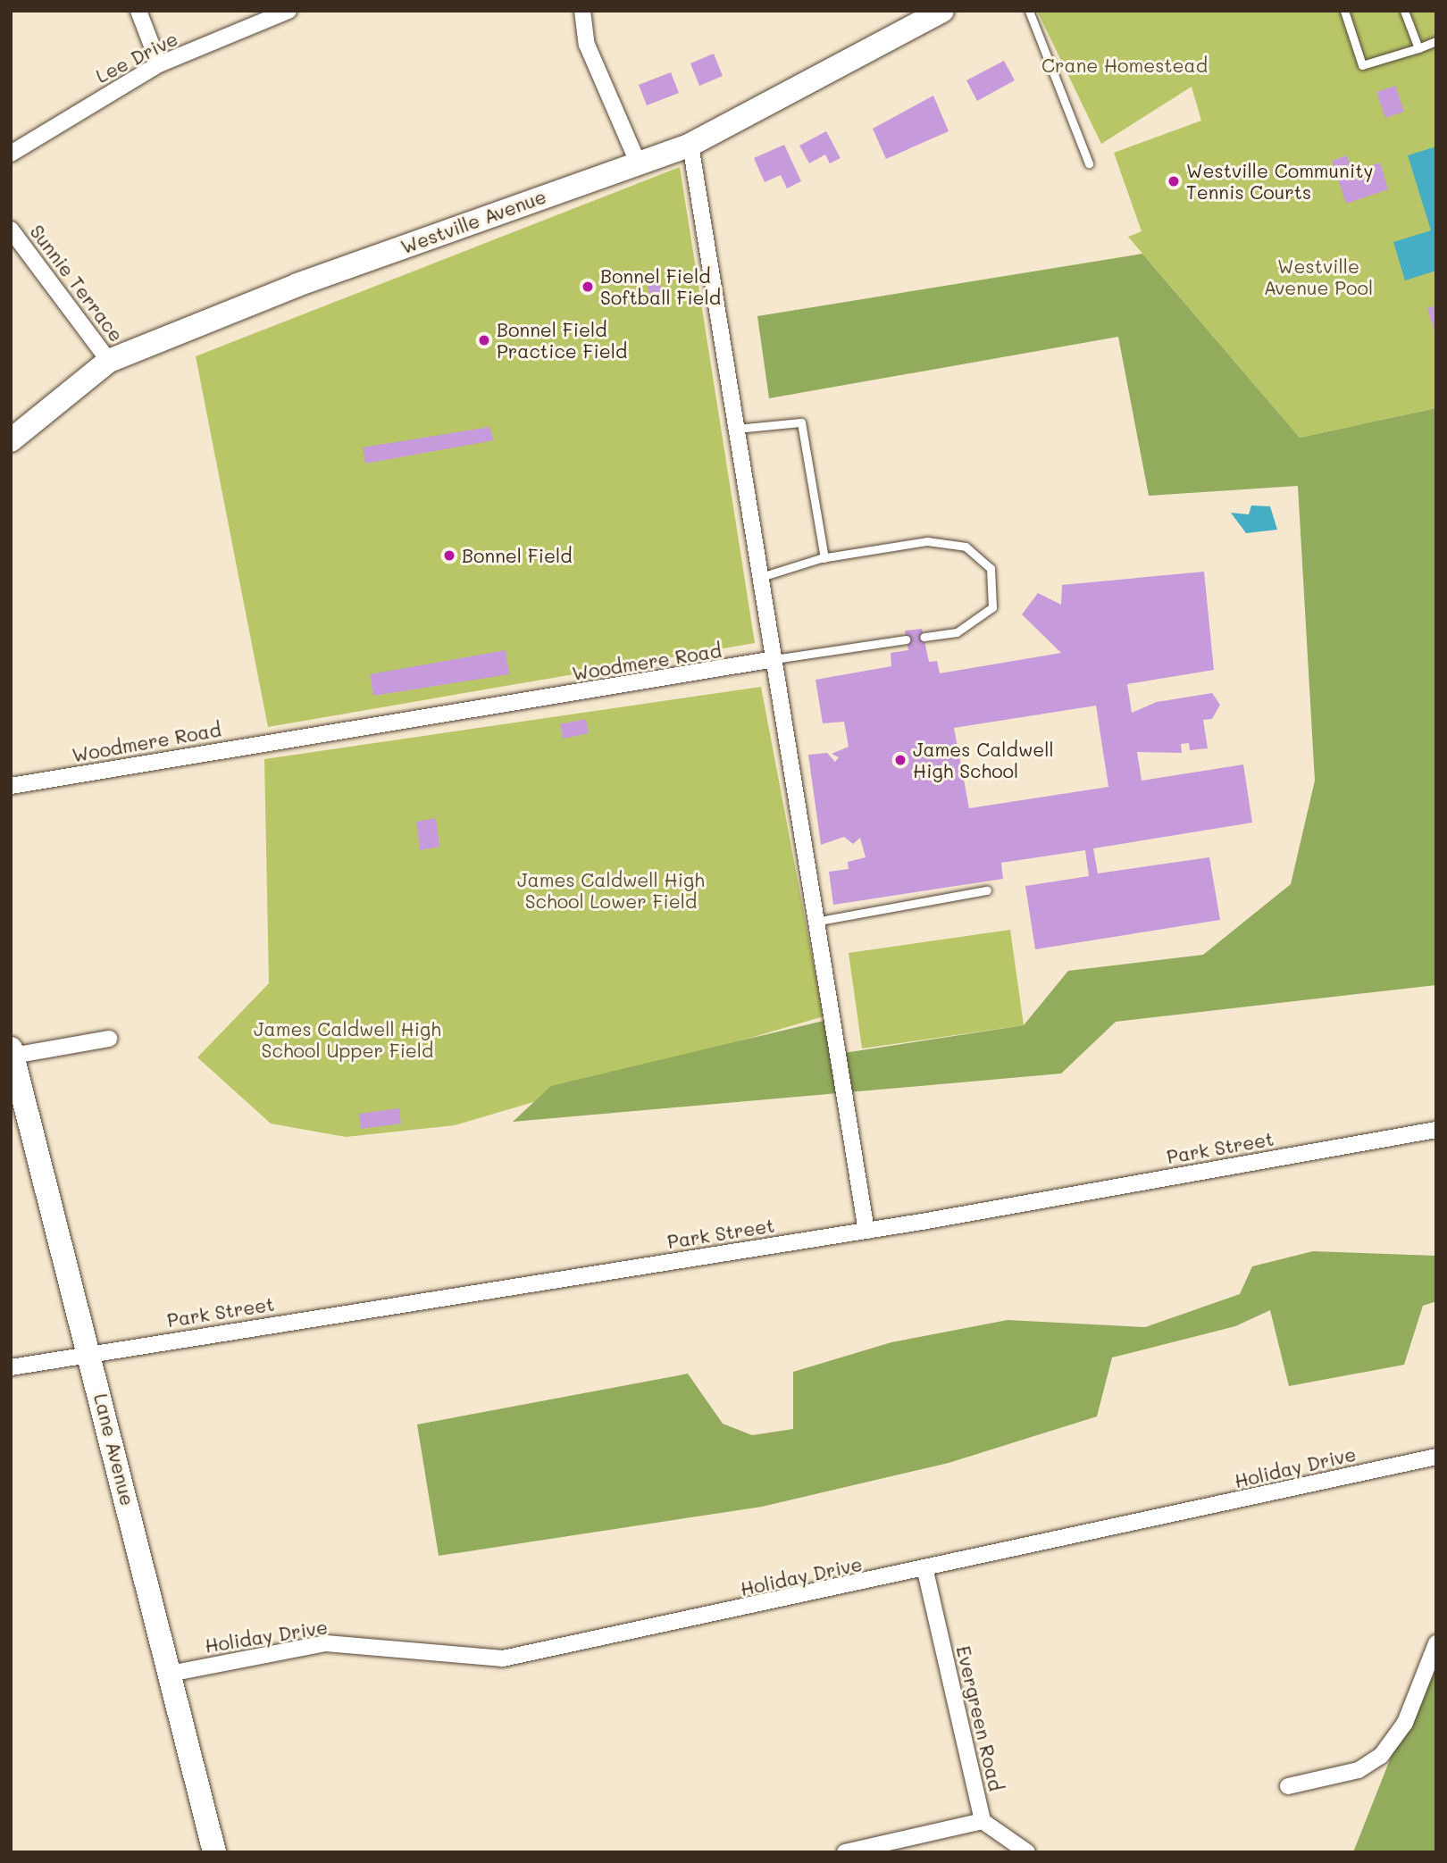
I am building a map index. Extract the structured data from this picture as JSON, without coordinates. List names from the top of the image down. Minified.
{"streets":{"street":["Lee Drive","Westville Avenue","Sunnie Terrace","Woodmere Road","Park Street","Lane Avenue","Holiday Drive","Evergreen Road"]},"crossings":[["Westville Avenue","Sunnie Terrace"],["Park Street","Lane Avenue"],["Lane Avenue","Holiday Drive"],["Holiday Drive","Evergreen Road"]],"parks":["Crane Homestead","Westville Avenue Pool","James Caldwell High School Lower Field","James Caldwell High School Upper Field"],"places":["Westville Community Tennis Courts","Bonnel Field Softball Field","Bonnel Field Practice Field","Bonnel Field","James Caldwell High School"]}
